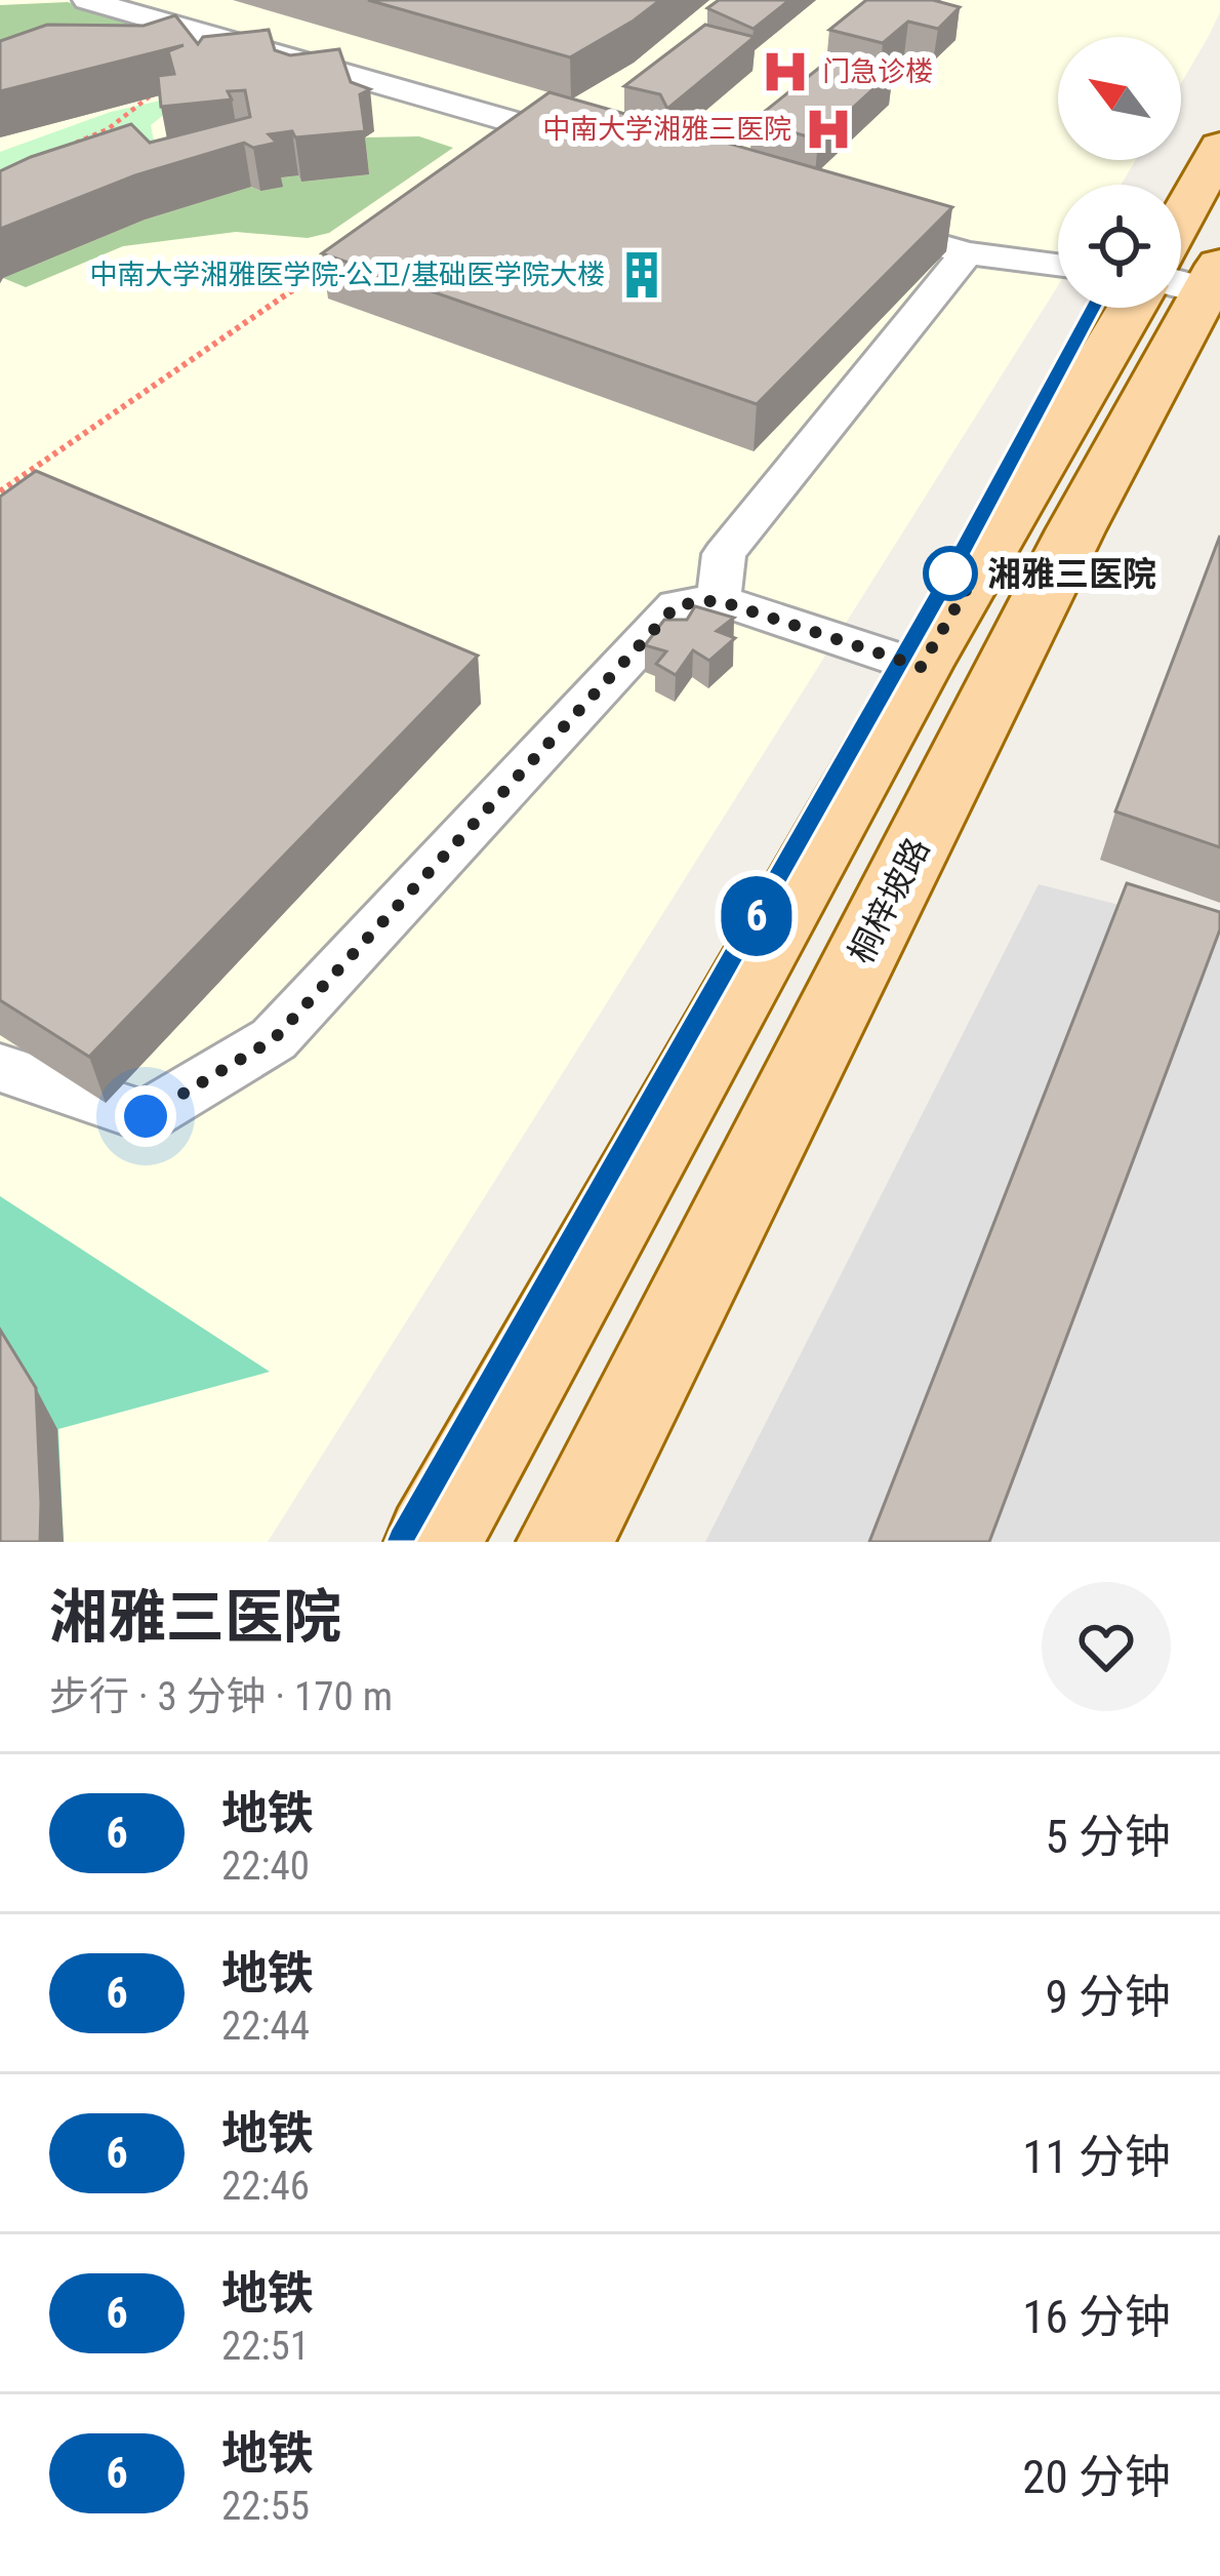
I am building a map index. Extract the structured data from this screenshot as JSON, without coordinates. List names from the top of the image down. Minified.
{"streets":{"main road":["桐梓坡路"]},"places":{"hospital":["门急诊楼","中南大学湘雅三医院"],"building":["中南大学湘雅医学院-公卫/基础医学院大楼"],"other":["湘雅三医院"]},"lines":["metro line 6"],"north":"top left","page":{"on_map":"6","heading":["湘雅三医院","步行 · 3 分钟 · 170 m"],"list":[{"mark":"6","name":"地铁","note":"22:40","value":"5 分钟"},{"mark":"6","name":"地铁","note":"22:44","value":"9 分钟"},{"mark":"6","name":"地铁","note":"22:46","value":"11 分钟"},{"mark":"6","name":"地铁","note":"22:51","value":"16 分钟"},{"mark":"6","name":"地铁","note":"22:55","value":"20 分钟"}]}}
